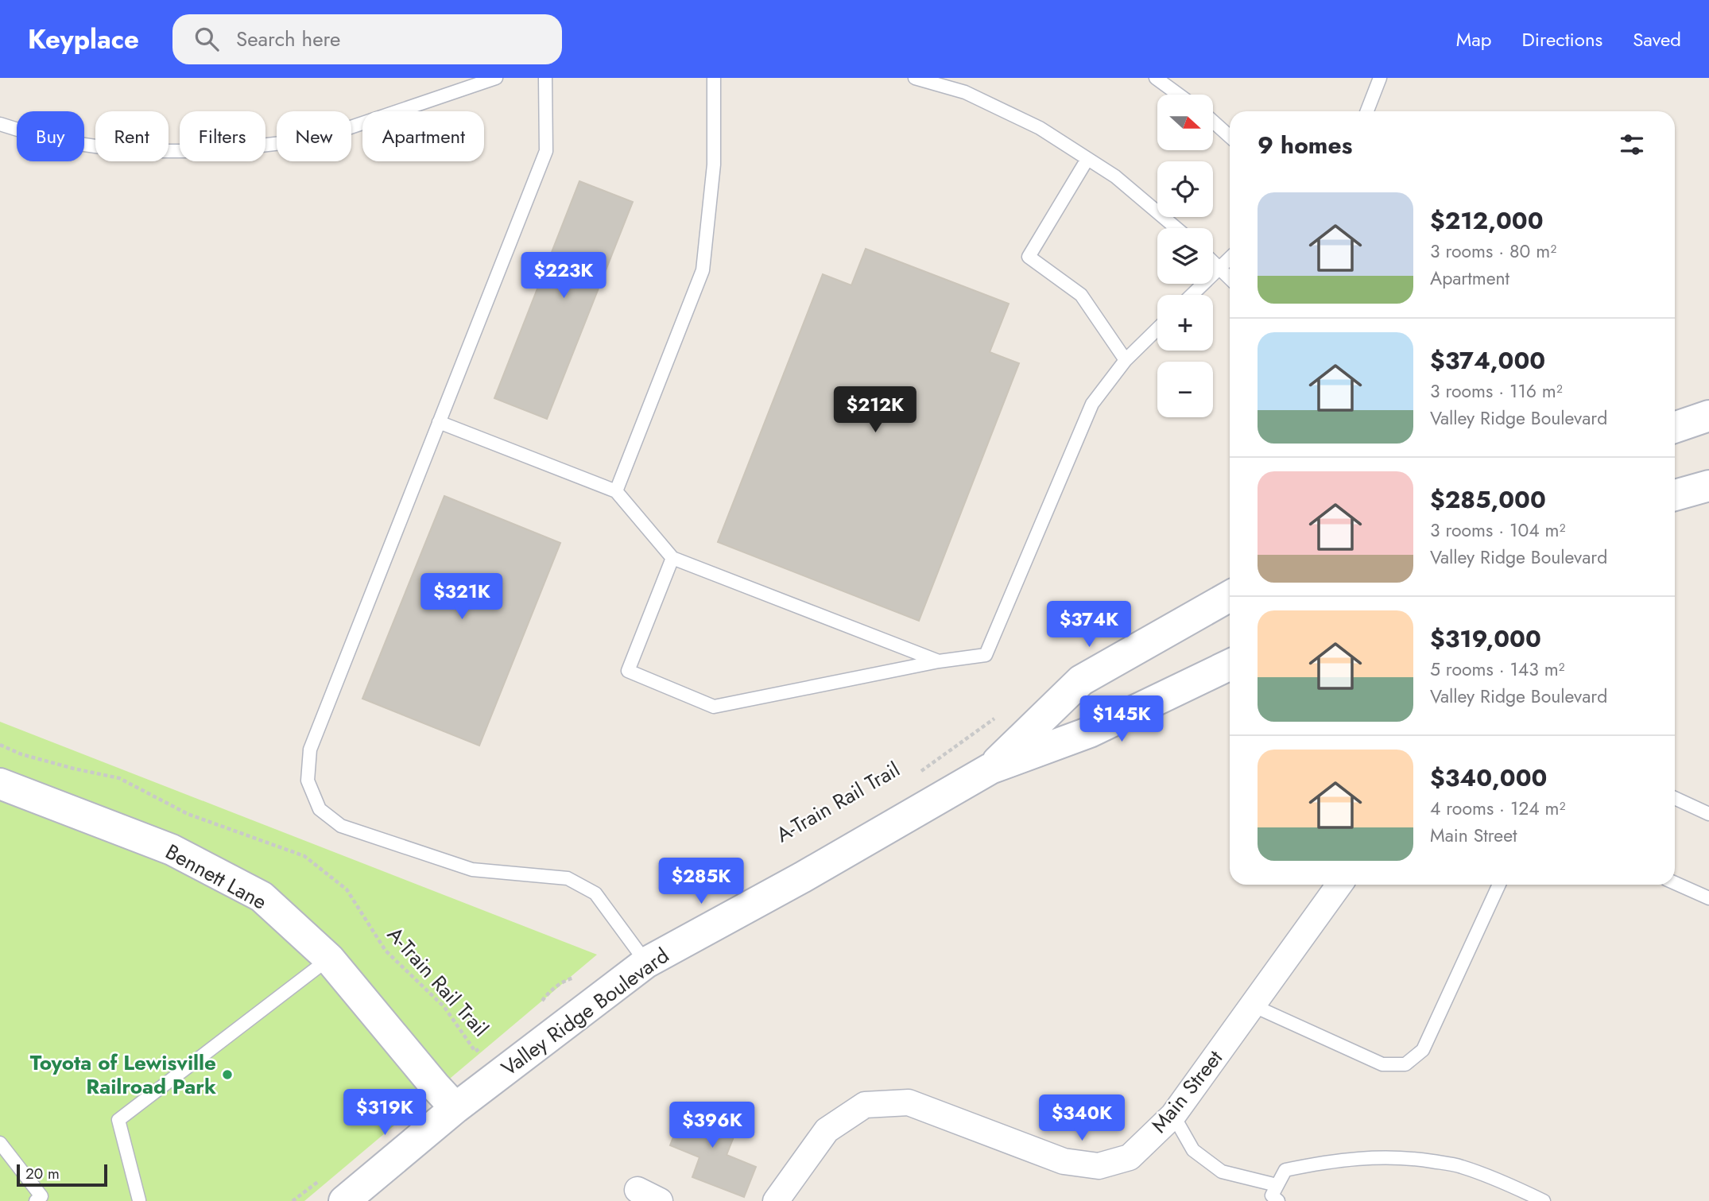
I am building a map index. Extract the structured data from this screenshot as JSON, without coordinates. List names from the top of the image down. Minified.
{"streets":{"street":["Bennett Lane","Valley Ridge Boulevard","Main Street"],"path":["A-Train Rail Trail"]},"crossings":[["Bennett Lane","Valley Ridge Boulevard"]],"places":["Toyota of Lewisville Railroad Park"],"scale_bar":"20 m","north":"right","page":{"header":"Keyplace","search":"Search here","nav":["Map","Directions","Saved"],"map_buttons":["+","−"],"chip":["Buy","Rent","Filters","New","Apartment"],"heading":"9 homes","list":[{"name":"$212,000","note":"3 rooms · 80 m² · Apartment"},{"name":"$374,000","note":"3 rooms · 116 m² · Valley Ridge Boulevard"},{"name":"$285,000","note":"3 rooms · 104 m² · Valley Ridge Boulevard"},{"name":"$319,000","note":"5 rooms · 143 m² · Valley Ridge Boulevard"},{"name":"$340,000","note":"4 rooms · 124 m² · Main Street"}],"price":["$223K","$212K","$321K","$374K","$145K","$285K","$319K","$340K","$396K"],"scale":"20 m"}}
